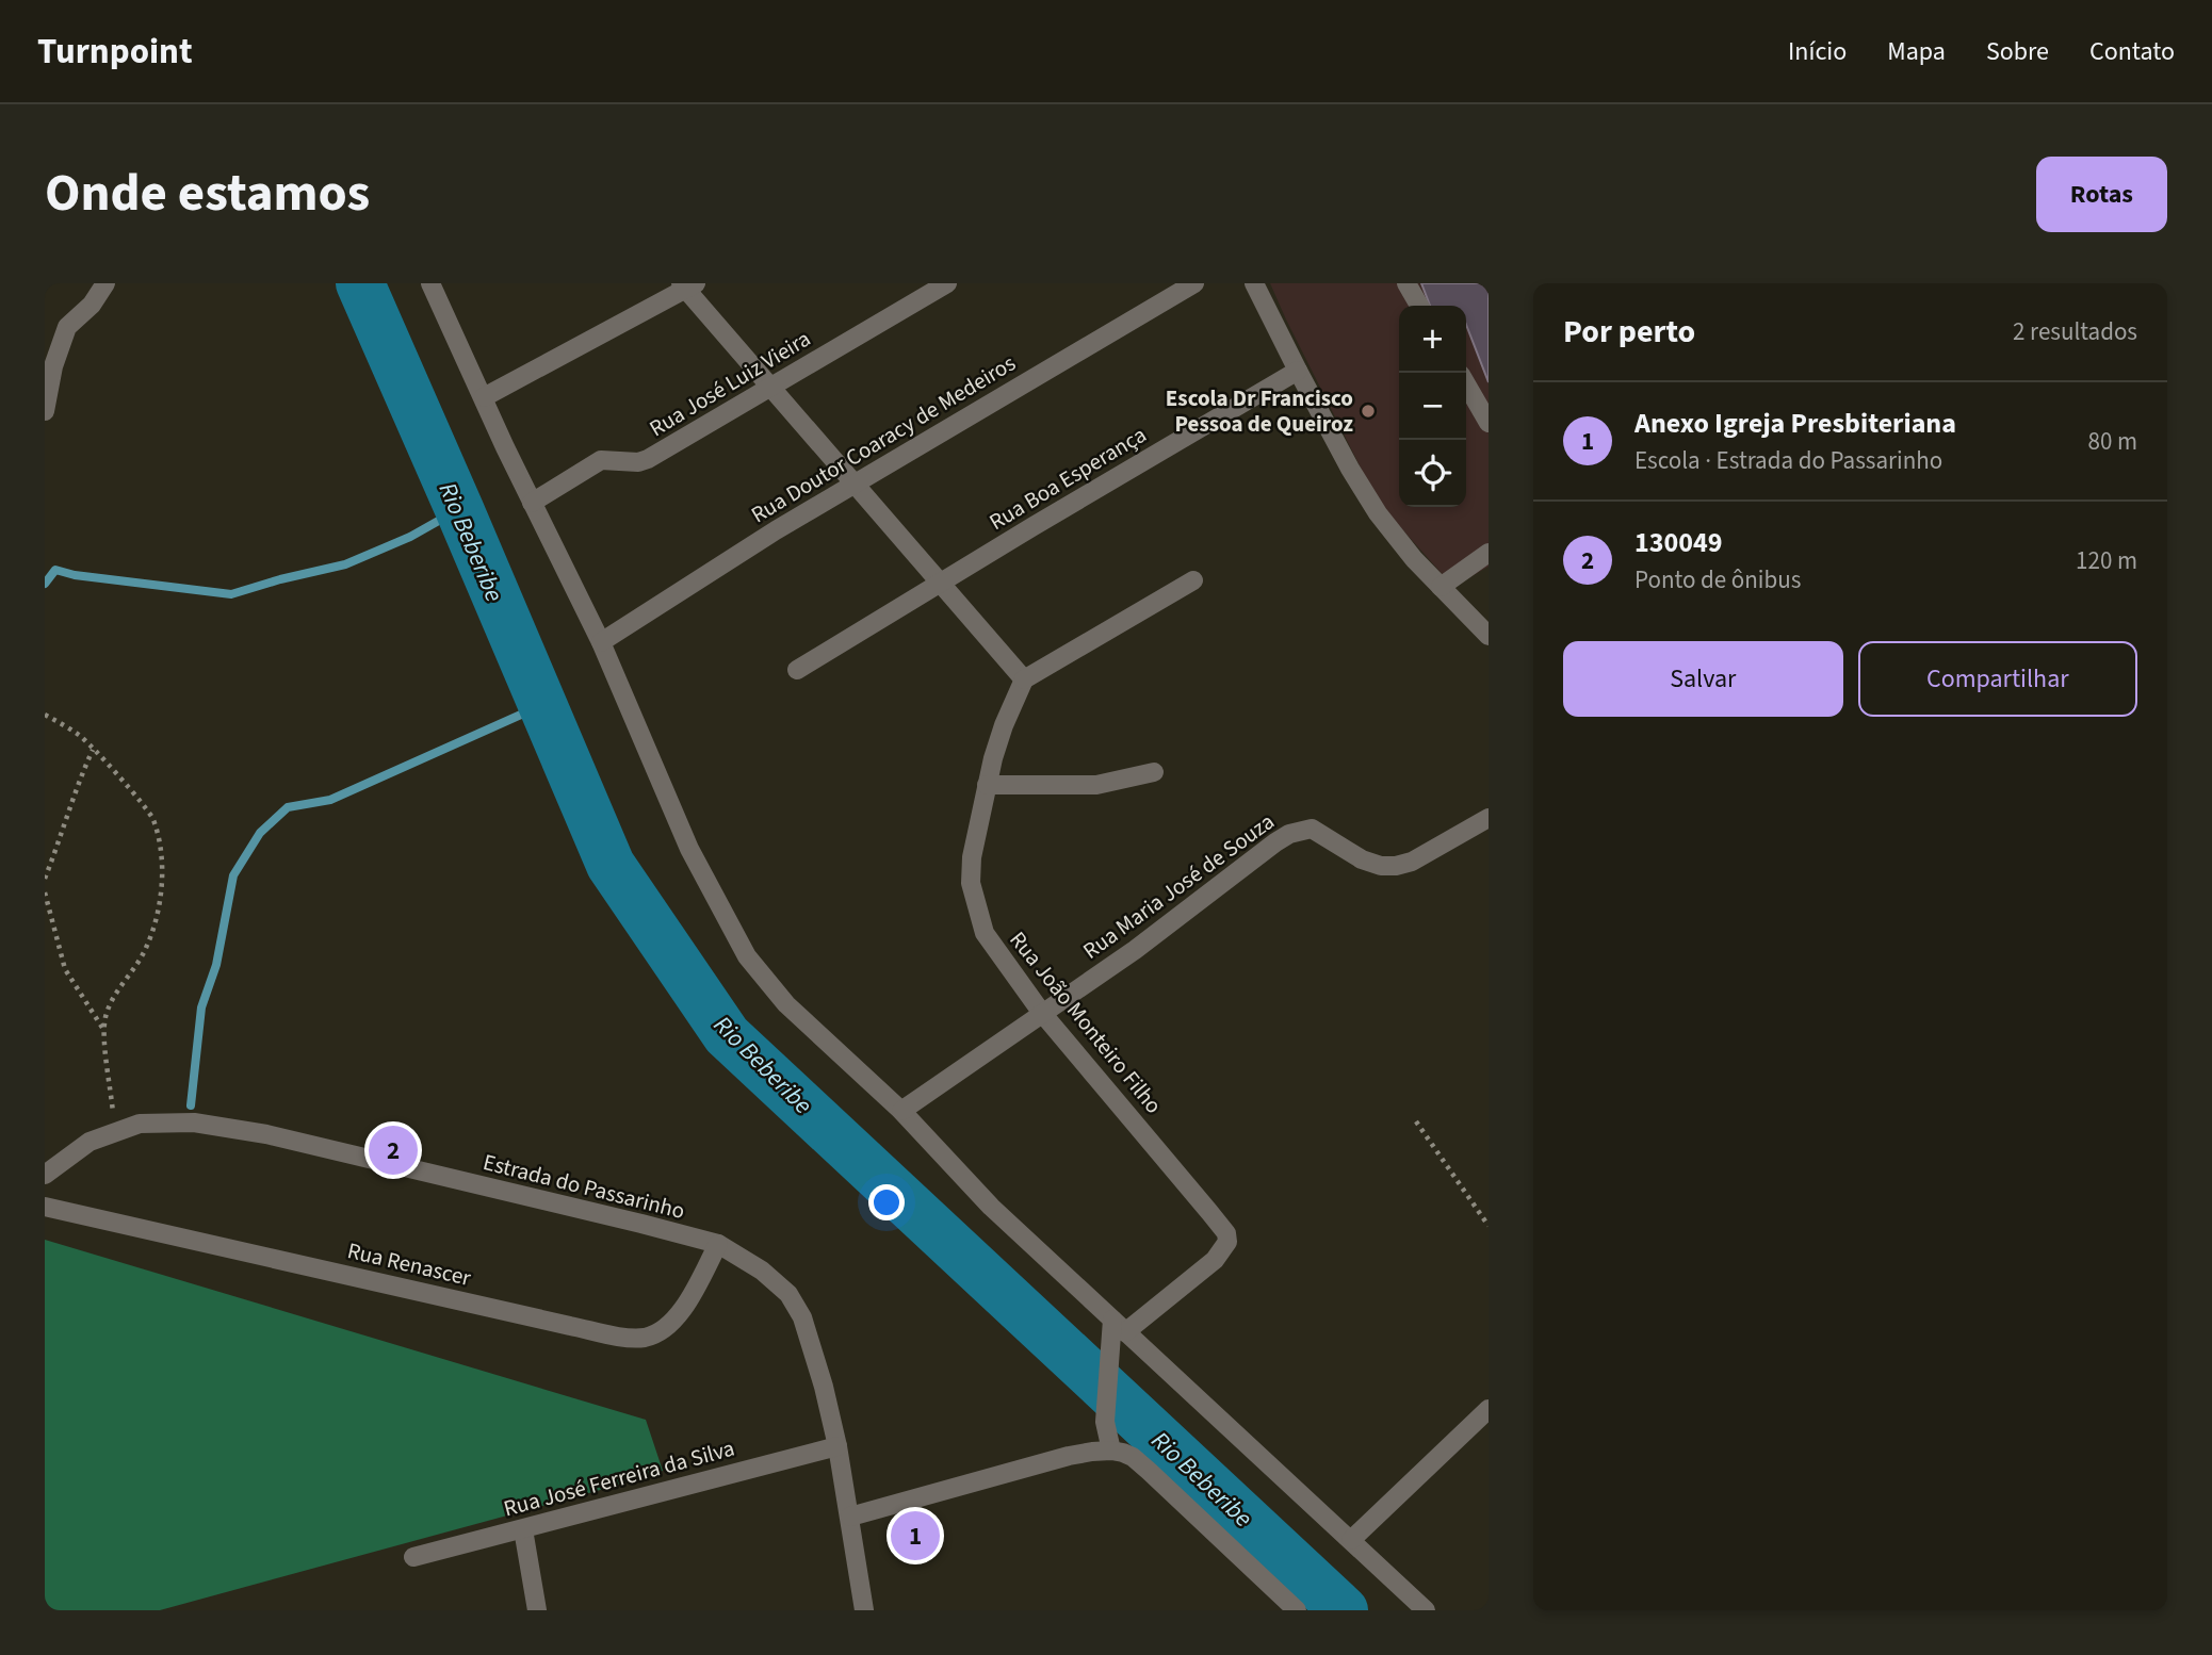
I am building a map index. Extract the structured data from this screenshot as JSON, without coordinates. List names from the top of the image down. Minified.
{"streets":{"street":["Rua José Luiz Vieira","Rua Doutor Coaracy de Medeiros","Rua Boa Esperança","Rua Maria José de Souza","Rua João Monteiro Filho","Estrada do Passarinho","Rua Renascer","Rua José Ferreira da Silva"]},"crossings":[["Rua Maria José de Souza","Rua João Monteiro Filho"],["Estrada do Passarinho","Rua Renascer"],["Estrada do Passarinho","Rua José Ferreira da Silva"]],"water":["Rio Beberibe"],"places":["Escola Dr Francisco Pessoa de Queiroz"],"page":{"header":"Turnpoint","nav":["Início","Mapa","Sobre","Contato"],"title":"Onde estamos","buttons":["Rotas",["Salvar","Compartilhar"]],"heading":["Por perto","2 resultados"],"map_buttons":["+","−"],"list":[{"mark":"1","name":"Anexo Igreja Presbiteriana","note":"Escola · Estrada do Passarinho","value":"80 m"},{"mark":"2","name":"130049","note":"Ponto de ônibus","value":"120 m"}],"pins":["2","1"]}}
